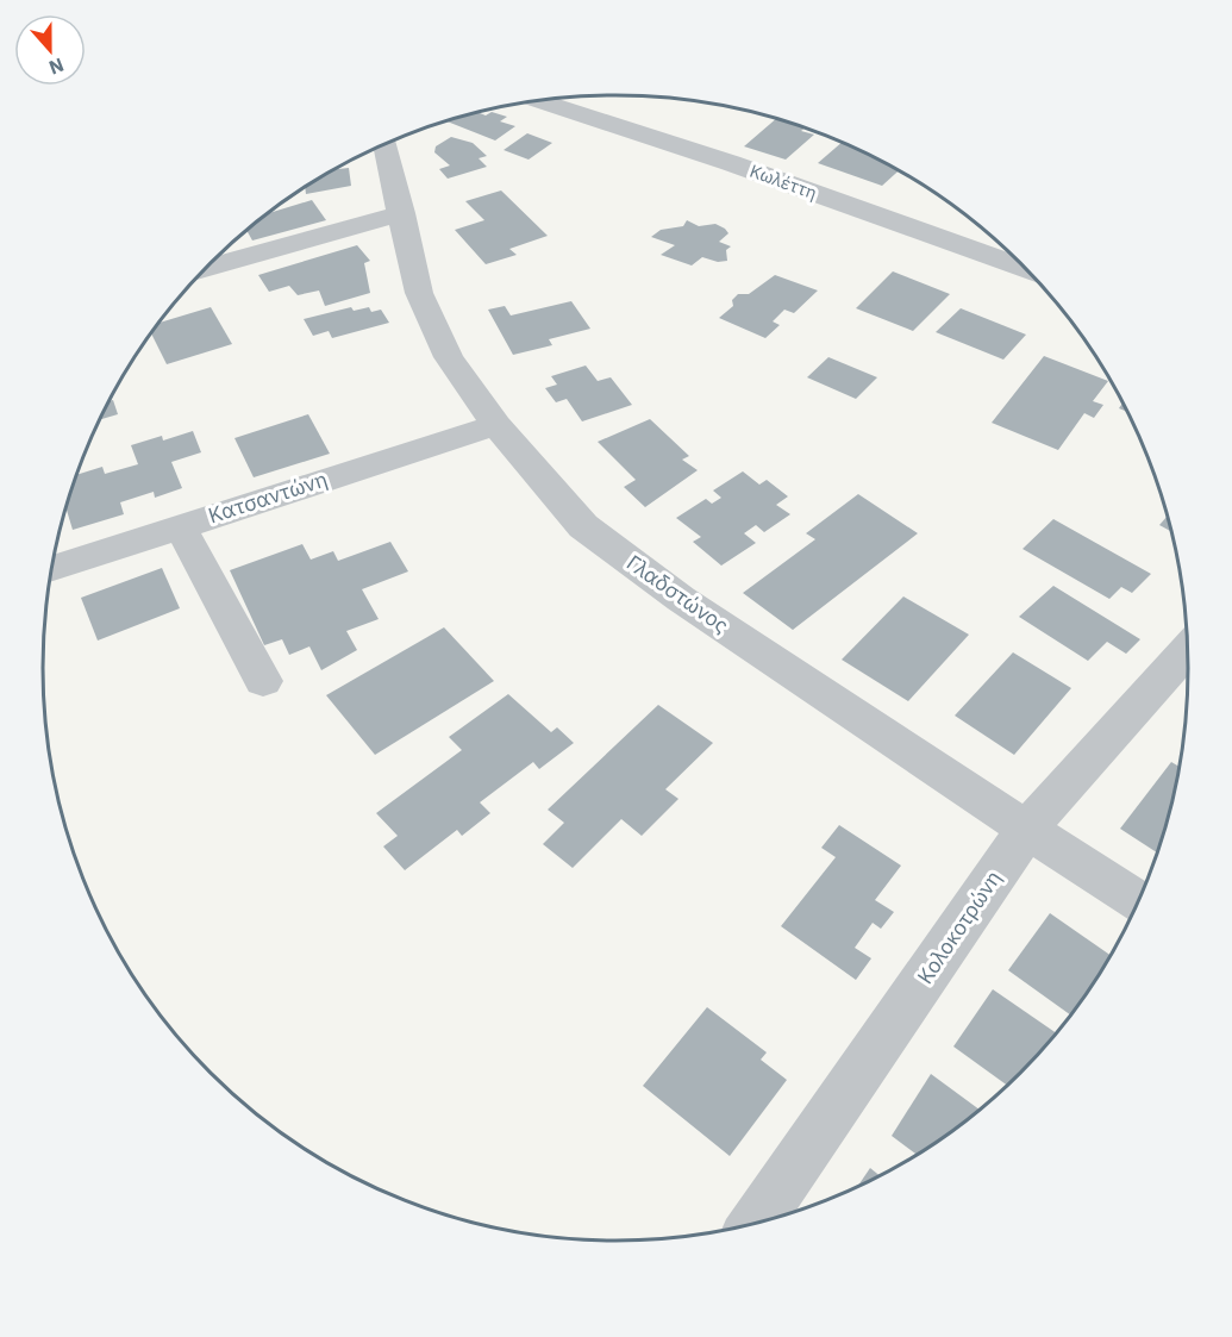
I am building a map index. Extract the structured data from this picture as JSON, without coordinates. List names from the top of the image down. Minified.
{"streets":{"street":["Κωλέττη","Κατσαντώνη","Γλαδστώνος","Κολοκοτρώνη"]},"crossings":[["Κατσαντώνη","Γλαδστώνος"],["Γλαδστώνος","Κολοκοτρώνη"]],"north":"bottom"}
